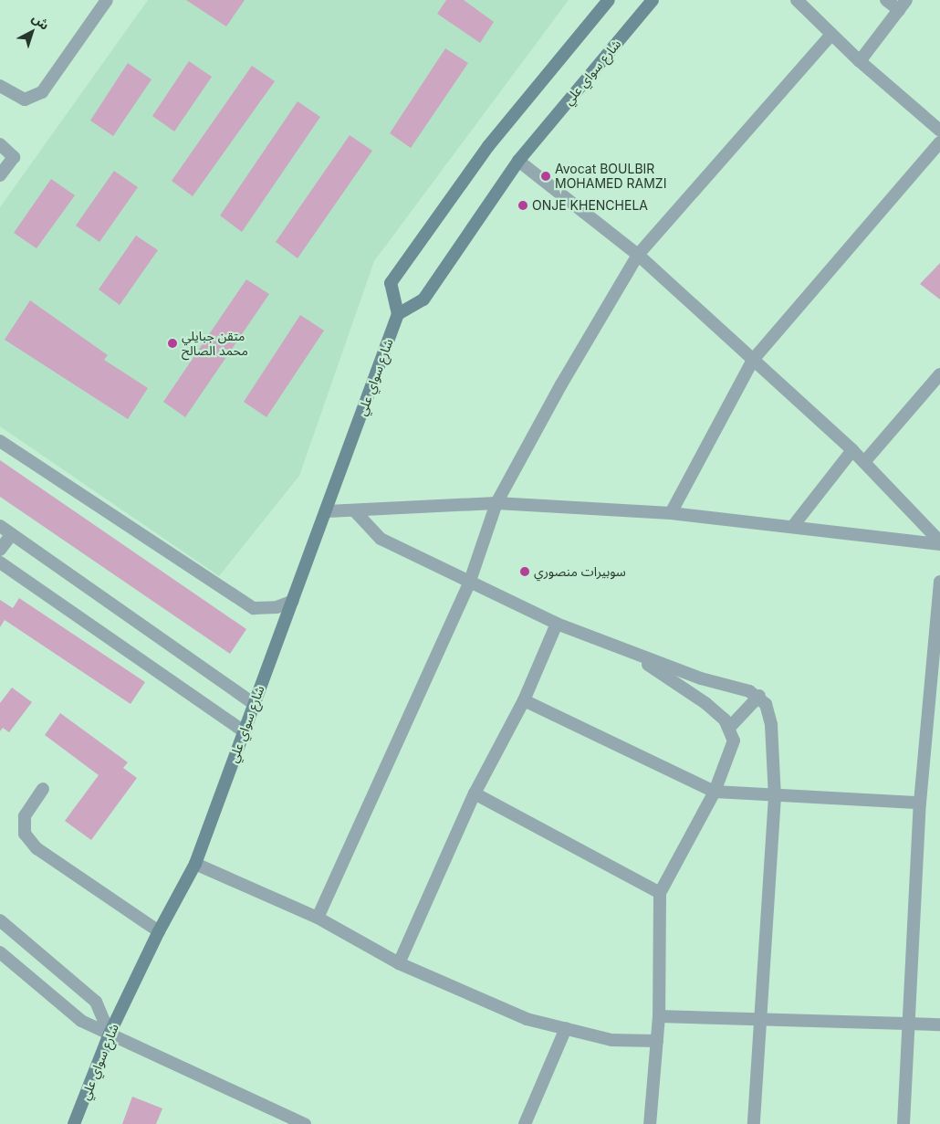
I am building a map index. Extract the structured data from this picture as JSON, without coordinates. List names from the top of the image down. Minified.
{"streets":{"main road":["شارع سواي علي"]},"places":["Avocat BOULBIR MOHAMED RAMZI","ONJE KHENCHELA","متقن جبايلي محمد الصالح","سوبيرات منصوري"],"north":"top right"}
